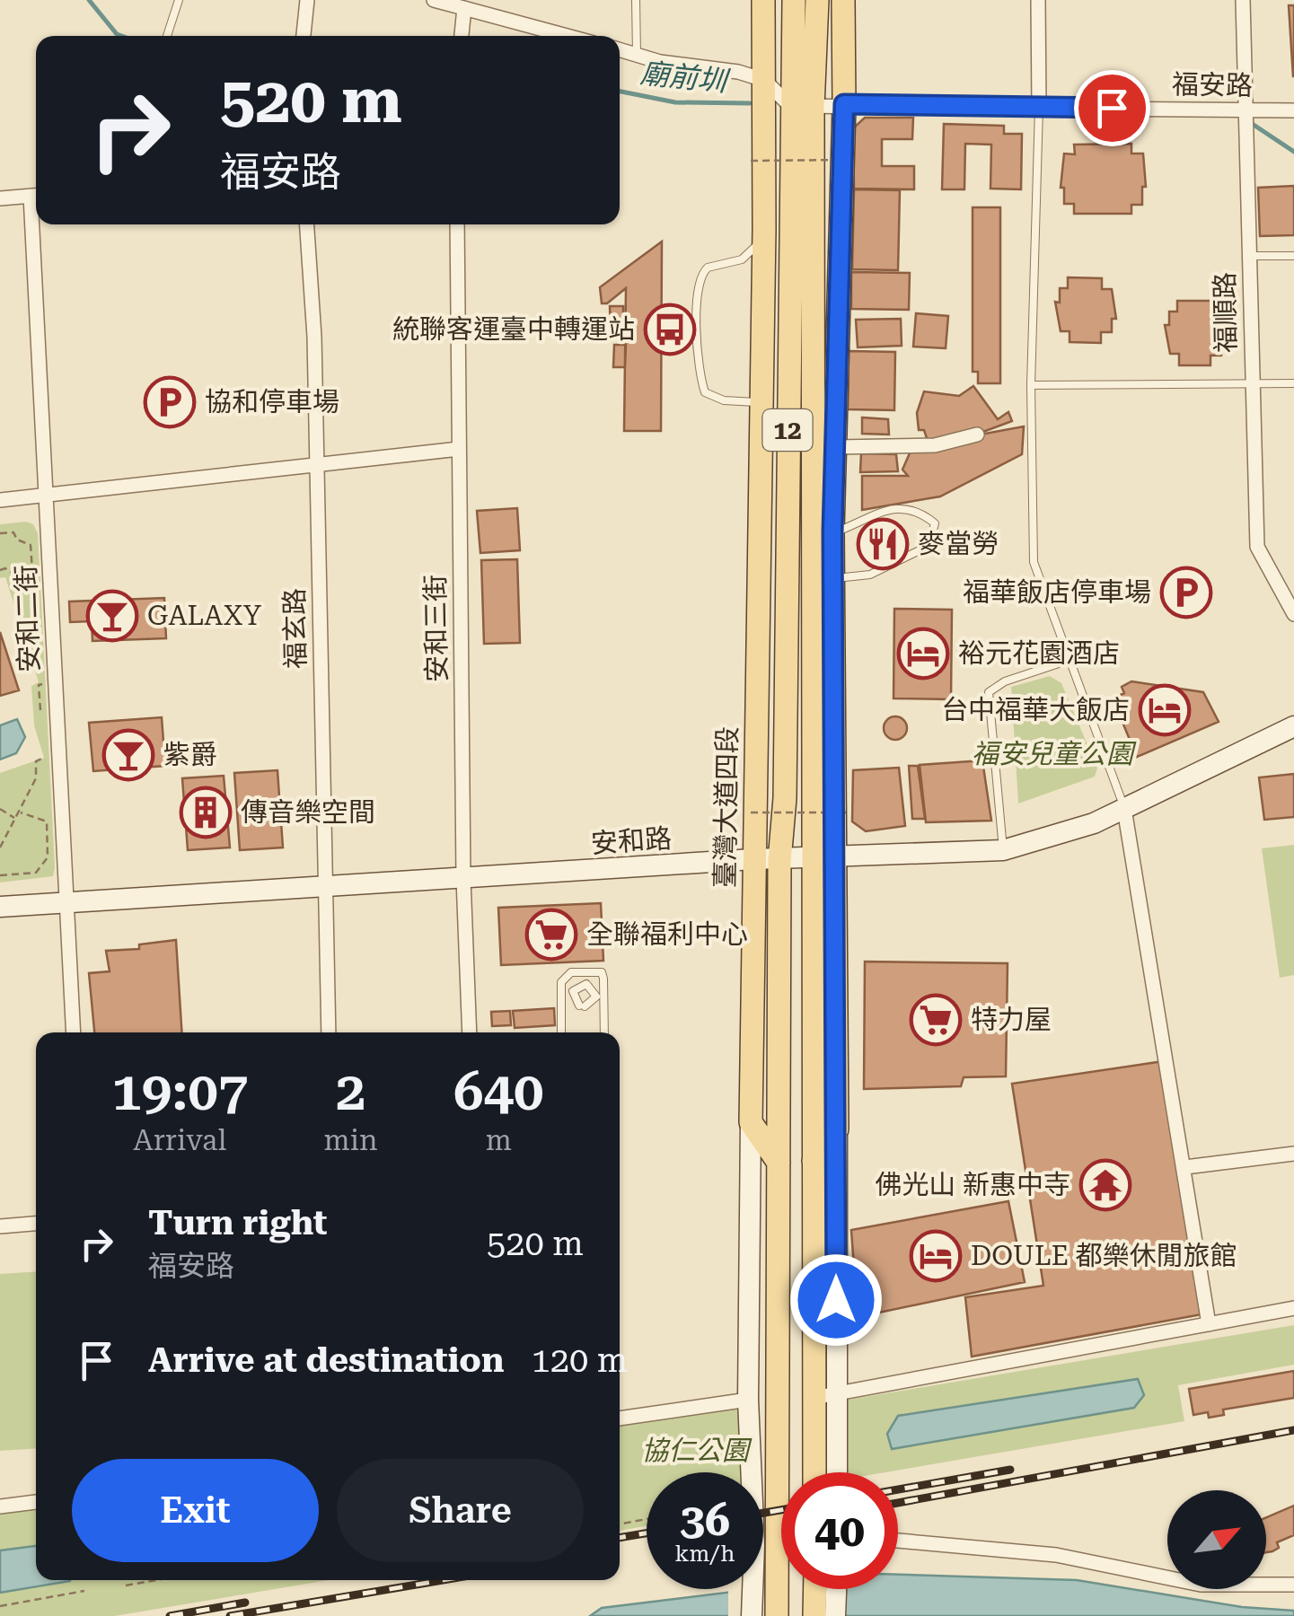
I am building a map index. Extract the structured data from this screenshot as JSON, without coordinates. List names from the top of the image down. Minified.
{"streets":{"main road":["12","臺灣大道四段","安和路"],"street":["福安路","福順路","安和二街","福玄路","安和三街"]},"crossings":[["福安路","福順路"],["福安路","臺灣大道四段"],["安和二街","安和路"],["福玄路","安和路"],["安和三街","安和路"],["臺灣大道四段","安和路"]],"water":["廟前圳"],"parks":["福安兒童公園","協仁公園"],"places":{"bus stop":["統聯客運臺中轉運站"],"parking":["協和停車場","福華飯店停車場"],"restaurant":["麥當勞"],"bar":["GALAXY","紫爵"],"hotel":["裕元花園酒店","台中福華大飯店","DOULE 都樂休閒旅館"],"building":["傳音樂空間"],"supermarket":["全聯福利中心","特力屋"],"temple":["佛光山 新惠中寺"]},"north":"top right","page":{"turn":["520 m","福安路"],"eta":["19:07","Arrival","2","min","640","m"],"list":[{"name":"Turn right","note":"福安路","value":"520 m"},{"name":"Arrive at destination","value":"120 m"}],"buttons":["Exit","Share"],"speed":"36 km/h","limit":"40"}}
